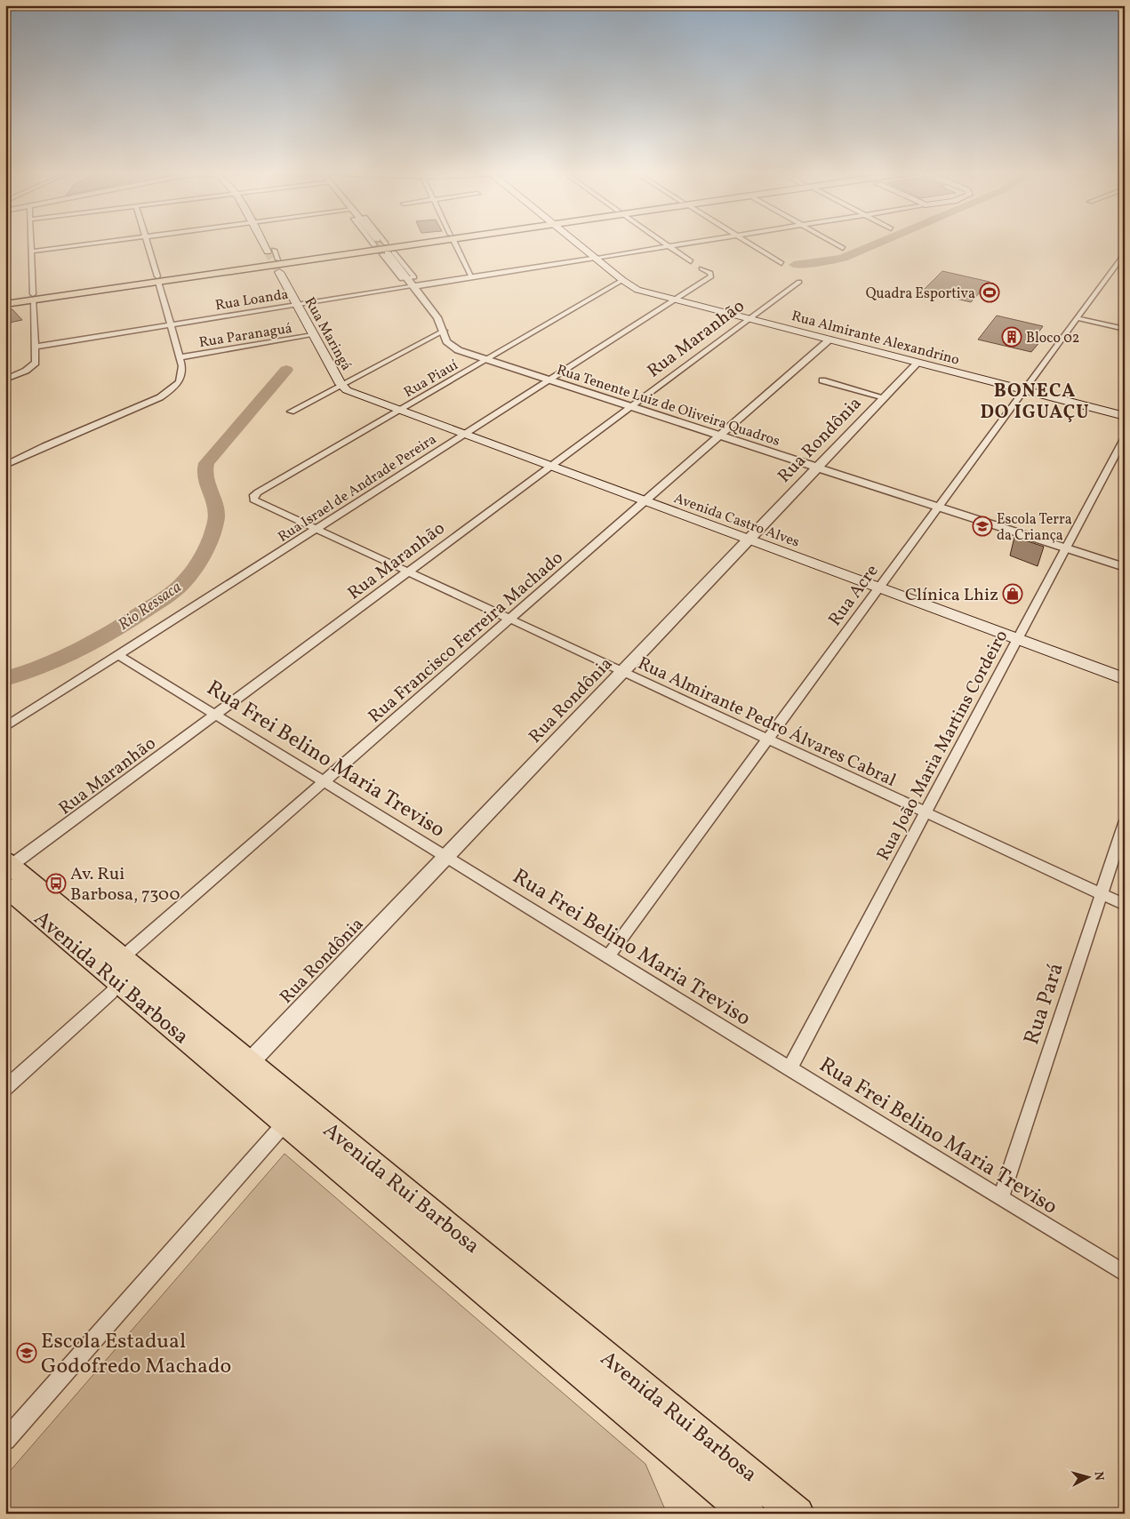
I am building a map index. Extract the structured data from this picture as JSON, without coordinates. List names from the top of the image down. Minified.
{"streets":{"main road":["Rua Maringá","Rua Almirante Alexandrino","Avenida Castro Alves","Avenida Rui Barbosa"],"street":["Rua Loanda","Rua Paranaguá","Rua Maranhão","Rua Piauí","Rua Tenente Luiz de Oliveira Quadros","Rua Rondônia","Rua Israel de Andrade Pereira","Rua Acre","Rua Francisco Ferreira Machado","Rua Almirante Pedro Álvares Cabral","Rua João Maria Martins Cordeiro","Rua Frei Belino Maria Treviso","Rua Pará"]},"crossings":[["Rua Loanda","Rua Maringá"],["Rua Loanda","Rua Almirante Alexandrino"],["Rua Maringá","Rua Paranaguá"],["Rua Maringá","Avenida Castro Alves"],["Rua Almirante Alexandrino","Rua Maranhão"],["Rua Almirante Alexandrino","Rua Piauí"],["Rua Almirante Alexandrino","Rua Rondônia"],["Rua Almirante Alexandrino","Rua Israel de Andrade Pereira"],["Rua Almirante Alexandrino","Rua Acre"],["Rua Almirante Alexandrino","Rua Francisco Ferreira Machado"],["Rua Maranhão","Rua Tenente Luiz de Oliveira Quadros"],["Rua Maranhão","Avenida Castro Alves"],["Rua Maranhão","Rua Almirante Pedro Álvares Cabral"],["Rua Maranhão","Rua Frei Belino Maria Treviso"],["Rua Maranhão","Avenida Rui Barbosa"],["Rua Piauí","Rua Tenente Luiz de Oliveira Quadros"],["Rua Piauí","Avenida Castro Alves"],["Rua Piauí","Rua Almirante Pedro Álvares Cabral"],["Rua Tenente Luiz de Oliveira Quadros","Rua Rondônia"],["Rua Tenente Luiz de Oliveira Quadros","Rua Israel de Andrade Pereira"],["Rua Tenente Luiz de Oliveira Quadros","Rua Acre"],["Rua Tenente Luiz de Oliveira Quadros","Rua Francisco Ferreira Machado"],["Rua Tenente Luiz de Oliveira Quadros","Rua João Maria Martins Cordeiro"],["Rua Rondônia","Avenida Castro Alves"],["Rua Rondônia","Rua Almirante Pedro Álvares Cabral"],["Rua Rondônia","Rua Frei Belino Maria Treviso"],["Rua Rondônia","Avenida Rui Barbosa"],["Rua Israel de Andrade Pereira","Avenida Castro Alves"],["Rua Israel de Andrade Pereira","Rua Almirante Pedro Álvares Cabral"],["Rua Israel de Andrade Pereira","Rua Frei Belino Maria Treviso"],["Avenida Castro Alves","Rua Acre"],["Avenida Castro Alves","Rua Francisco Ferreira Machado"],["Avenida Castro Alves","Rua João Maria Martins Cordeiro"],["Rua Acre","Rua Almirante Pedro Álvares Cabral"],["Rua Acre","Rua Frei Belino Maria Treviso"],["Rua Francisco Ferreira Machado","Rua Almirante Pedro Álvares Cabral"],["Rua Francisco Ferreira Machado","Rua Frei Belino Maria Treviso"],["Rua Francisco Ferreira Machado","Avenida Rui Barbosa"],["Rua Almirante Pedro Álvares Cabral","Rua João Maria Martins Cordeiro"],["Rua Almirante Pedro Álvares Cabral","Rua Pará"],["Rua João Maria Martins Cordeiro","Rua Frei Belino Maria Treviso"],["Rua Frei Belino Maria Treviso","Rua Pará"]],"districts":["BONECA DO IGUAÇU"],"water":["Rio Ressaca"],"places":{"sports":["Quadra Esportiva"],"building":["Bloco 02"],"school or university":["Escola Terra da Criança","Escola Estadual Godofredo Machado"],"shop":["Clínica Lhiz"],"bus stop":["Av. Rui Barbosa, 7300"]},"north":"right"}
